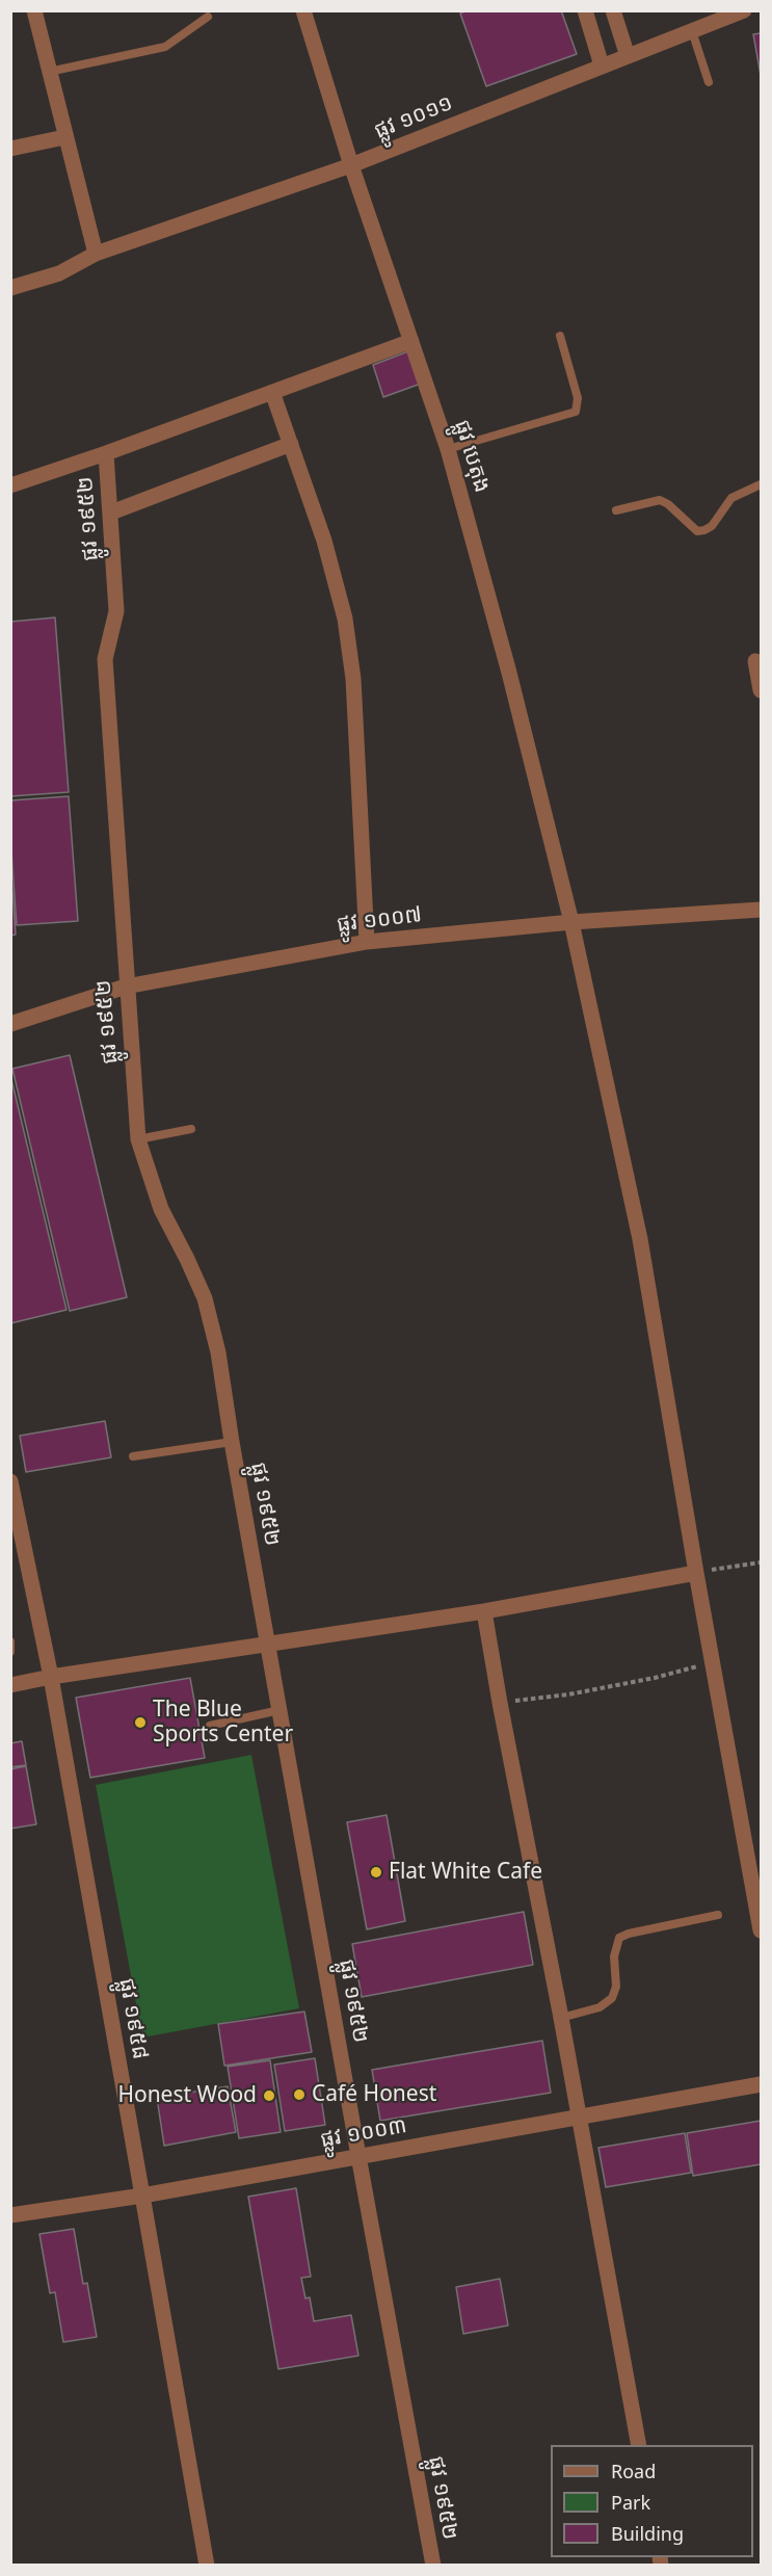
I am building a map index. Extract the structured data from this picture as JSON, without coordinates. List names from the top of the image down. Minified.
{"streets":{"street":["ផ្លូវ ១០១១","ផ្លូវ បេតុង","ផ្លូវ ១៩៥២","ផ្លូវ ១០០៧","ផ្លូវ ១៩៥៨","ផ្លូវ ១០០៣"]},"crossings":[["ផ្លូវ ១០១១","ផ្លូវ បេតុង"],["ផ្លូវ បេតុង","ផ្លូវ ១០០៧"],["ផ្លូវ ១៩៥២","ផ្លូវ ១០០៧"],["ផ្លូវ ១៩៥២","ផ្លូវ ១០០៣"],["ផ្លូវ ១៩៥៨","ផ្លូវ ១០០៣"]],"places":["The Blue Sports Center","Flat White Cafe","Café Honest","Honest Wood"],"legend":["Road","Park","Building"]}
